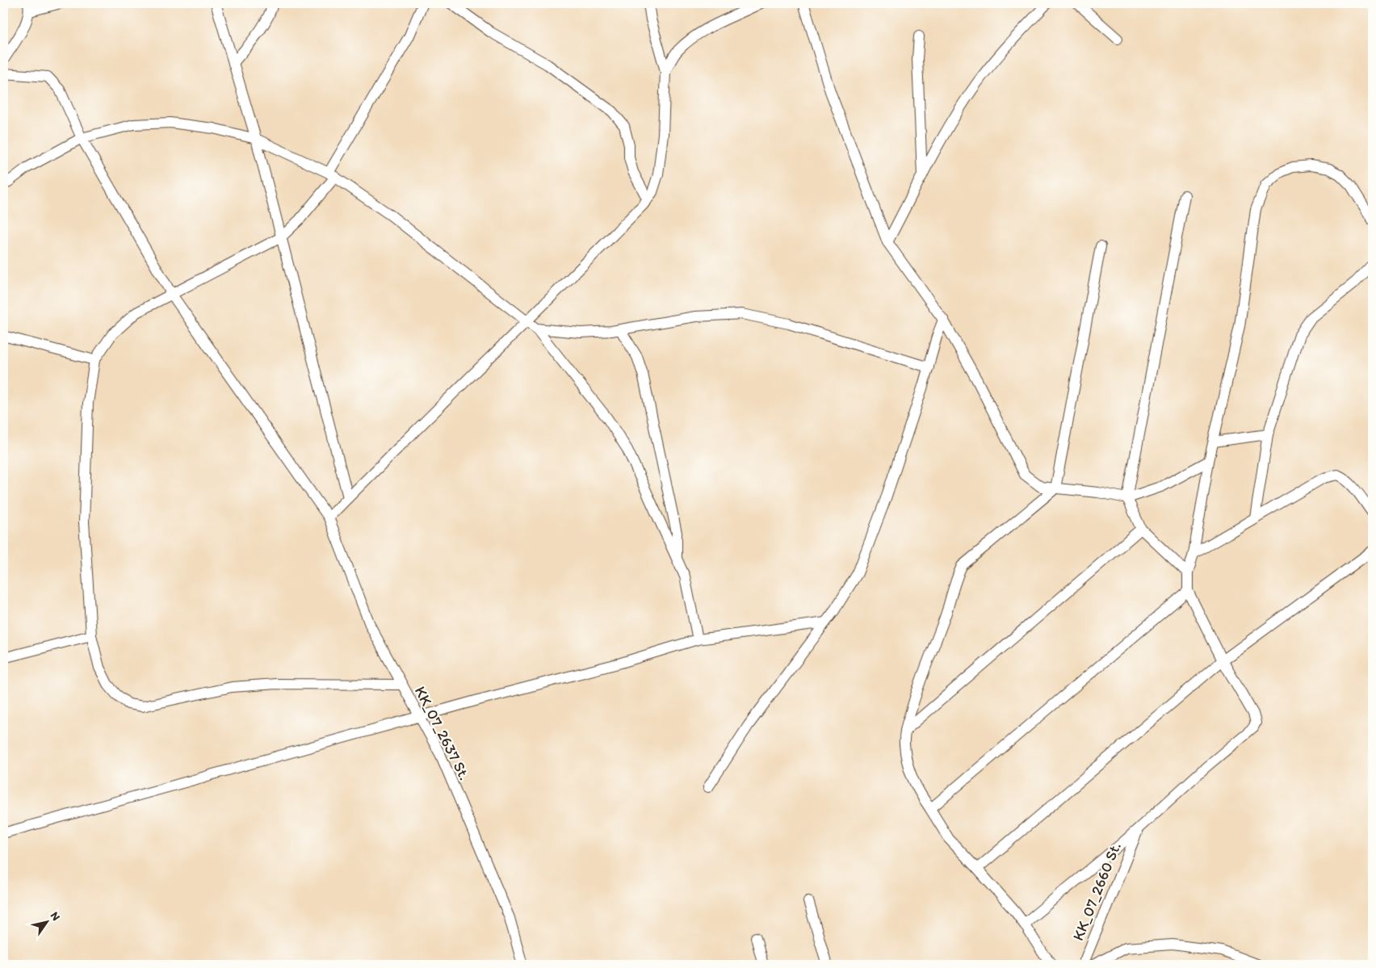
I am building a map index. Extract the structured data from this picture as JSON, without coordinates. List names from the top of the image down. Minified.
{"streets":{"street":["KK_07_2637 St.","KK_07_2660 St."]},"north":"top right"}
